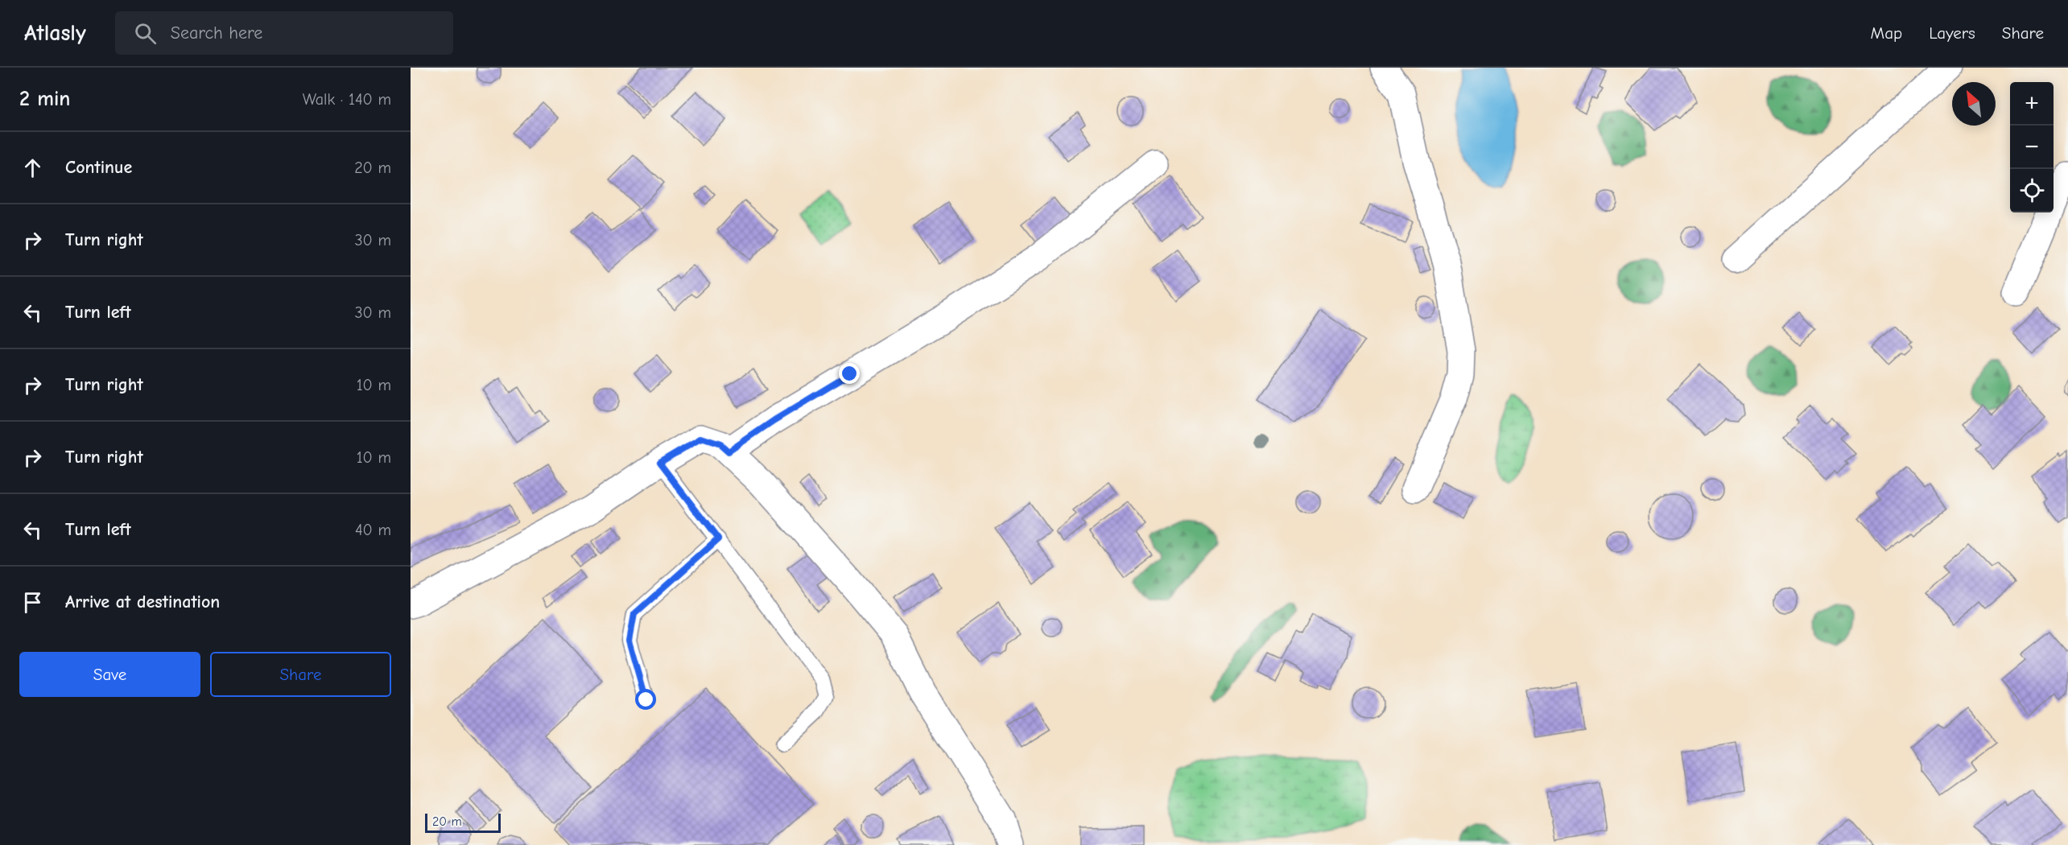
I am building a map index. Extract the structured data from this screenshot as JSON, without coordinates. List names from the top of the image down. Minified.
{"scale_bar":"20 m","north":"top left","page":{"header":"Atlasly","search":"Search here","nav":["Map","Layers","Share"],"heading":["2 min","Walk · 140 m"],"map_buttons":["+","−"],"list":[["Continue","20 m"],["Turn right","30 m"],["Turn left","30 m"],["Turn right","10 m"],["Turn right","10 m"],["Turn left","40 m"],"Arrive at destination"],"buttons":["Save","Share"],"scale":"20 m"}}
